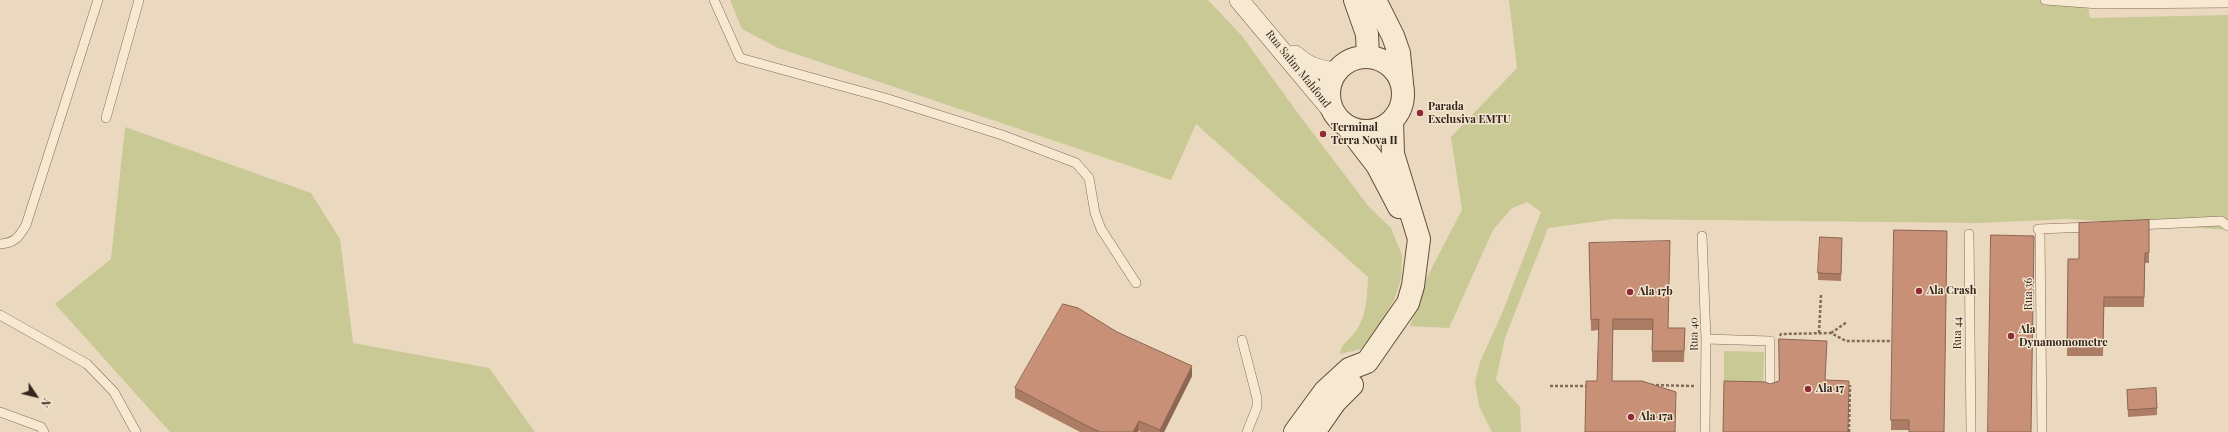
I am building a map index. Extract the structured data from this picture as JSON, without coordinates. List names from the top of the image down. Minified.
{"streets":{"street":["Rua Salim Mahfoud"],"lane":["Rua 36","Rua 44","Rua 40"]},"places":["Parada Exclusiva EMTU","Terminal Terra Nova II","Ala Crash","Ala 17b","Ala Dynamomometre","Ala 17","Ala 17a"],"north":"bottom right"}
